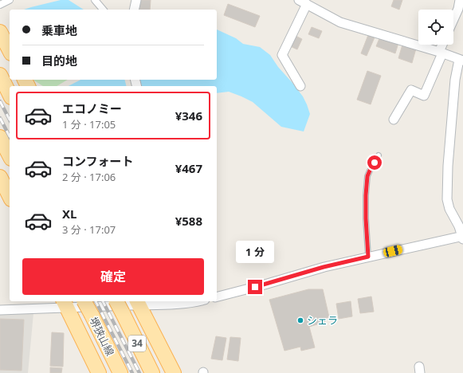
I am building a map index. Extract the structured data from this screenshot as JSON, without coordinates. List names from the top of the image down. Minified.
{"streets":{"main road":["堺狭山線","34"]},"places":["シェラ"],"page":{"banner":["乗車地","目的地"],"list":[{"name":"エコノミー","note":"1 分 · 17:05","value":"¥346"},{"name":"コンフォート","note":"2 分 · 17:06","value":"¥467"},{"name":"XL","note":"3 分 · 17:07","value":"¥588"}],"bubble":"1 分","buttons":"確定"}}
